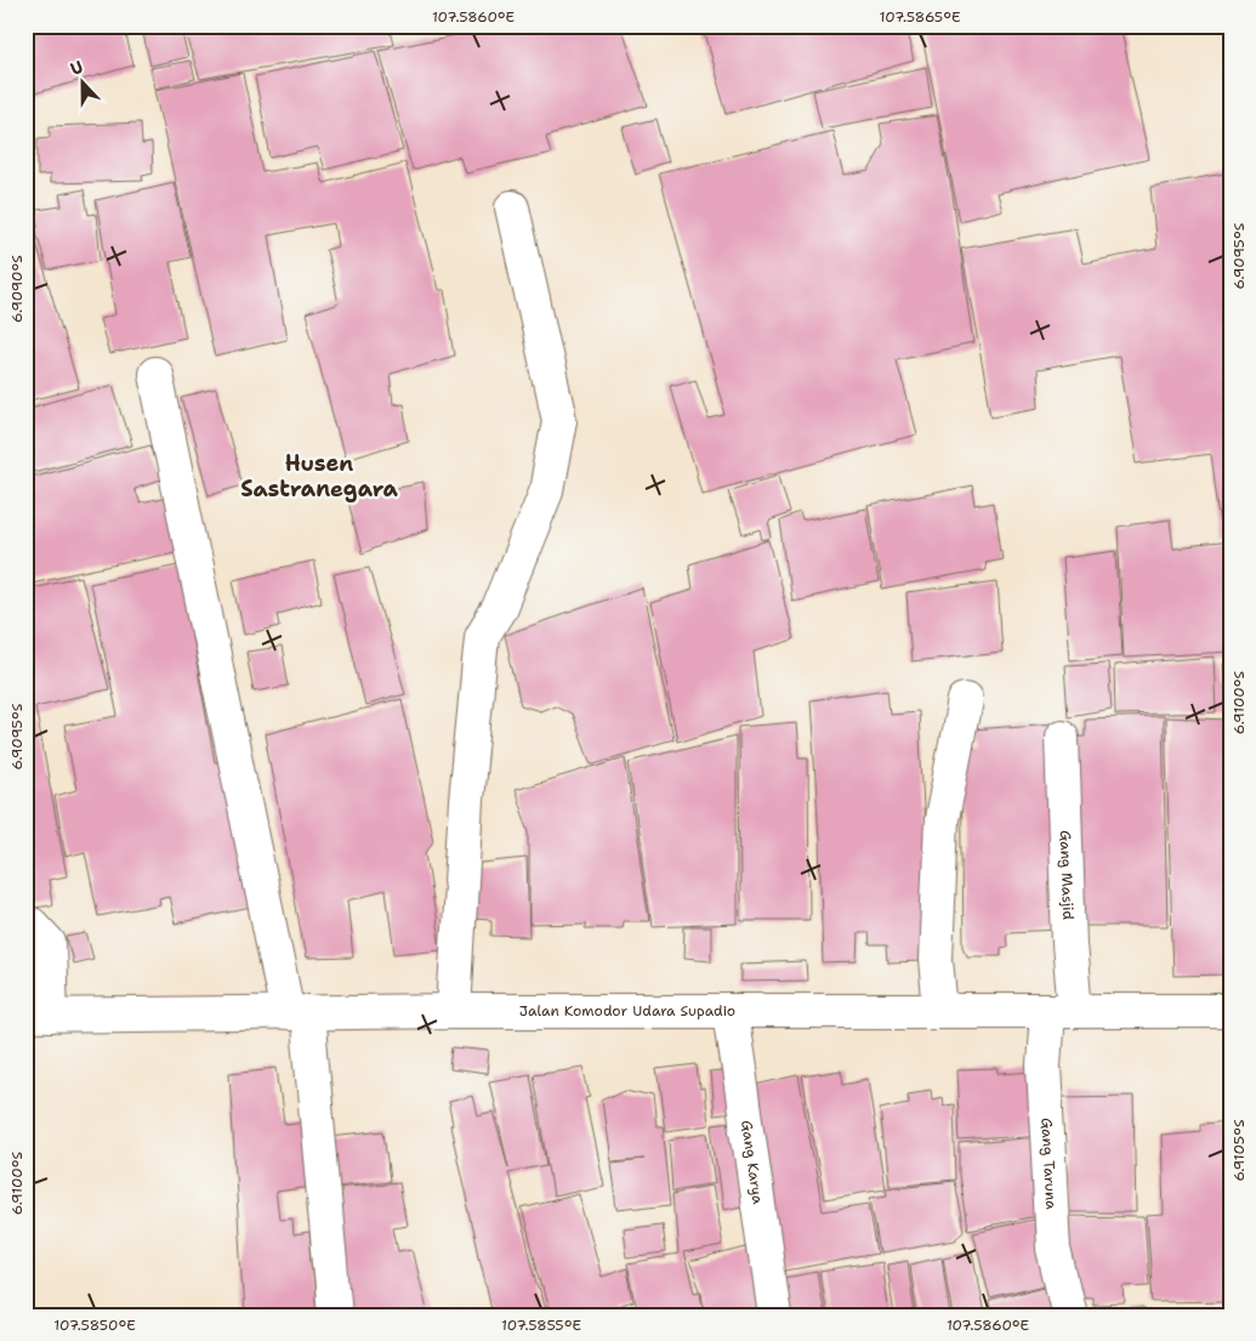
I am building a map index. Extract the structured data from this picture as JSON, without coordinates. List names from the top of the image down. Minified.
{"streets":{"street":["Gang Masjid","Jalan Komodor Udara Supadio","Gang Karya","Gang Taruna"]},"crossings":[["Gang Masjid","Jalan Komodor Udara Supadio"],["Gang Masjid","Gang Taruna"],["Jalan Komodor Udara Supadio","Gang Karya"],["Jalan Komodor Udara Supadio","Gang Taruna"]],"districts":["Husen Sastranegara"],"north":"top","coordinates":["107.5860°E","107.5865°E","6.9095°S","6.9090°S","6.9100°S","6.9105°S","107.5850°E","107.5855°E"]}
